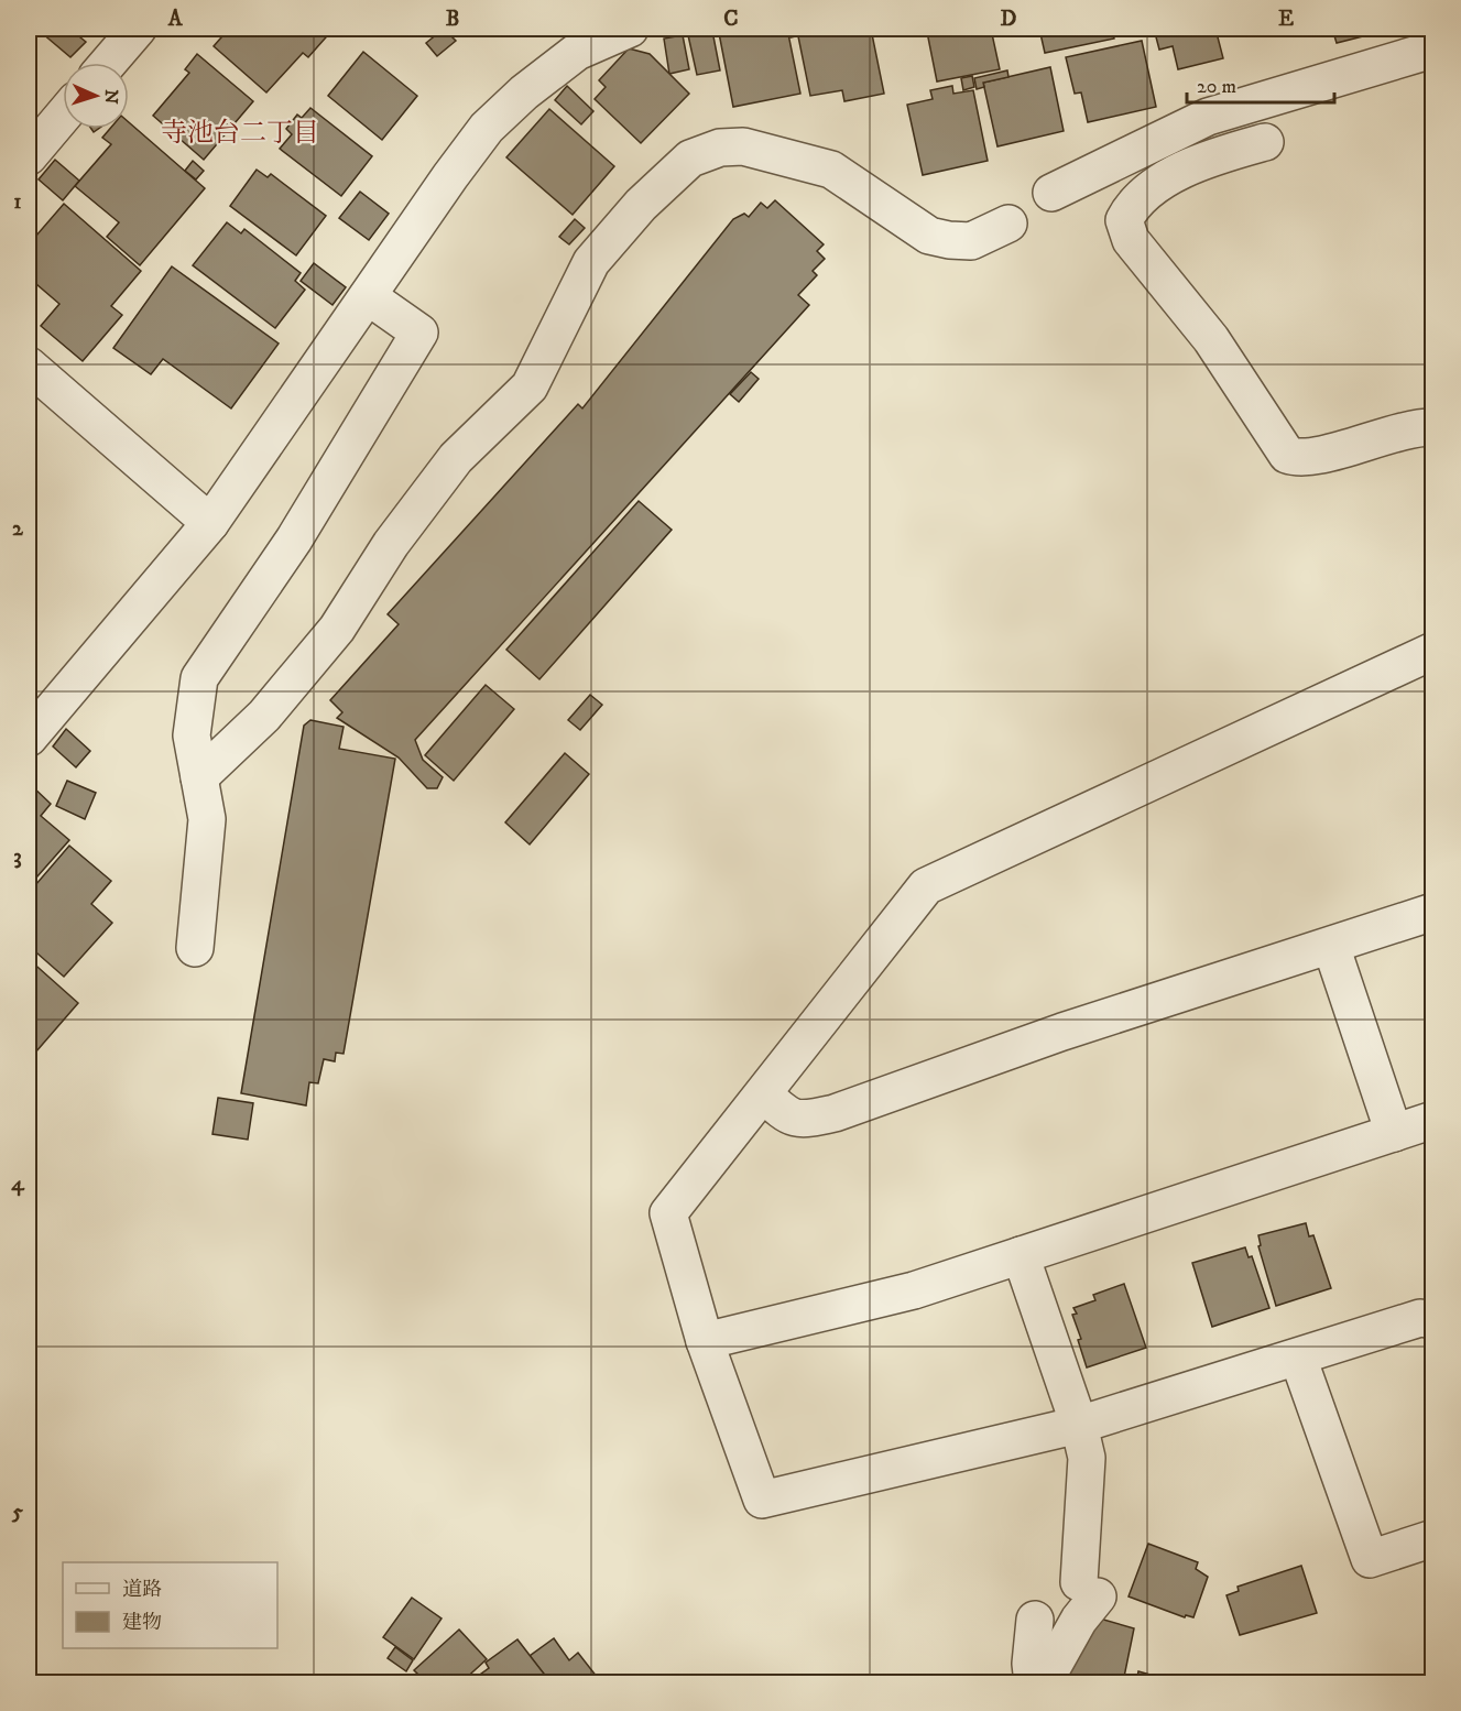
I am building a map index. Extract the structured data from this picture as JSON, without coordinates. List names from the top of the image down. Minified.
{"districts":["寺池台二丁目"],"legend":["道路","建物"],"scale_bar":"20 m","north":"right","grid":{"columns":["A","B","C","D","E"],"rows":["1","2","3","4","5"]}}
